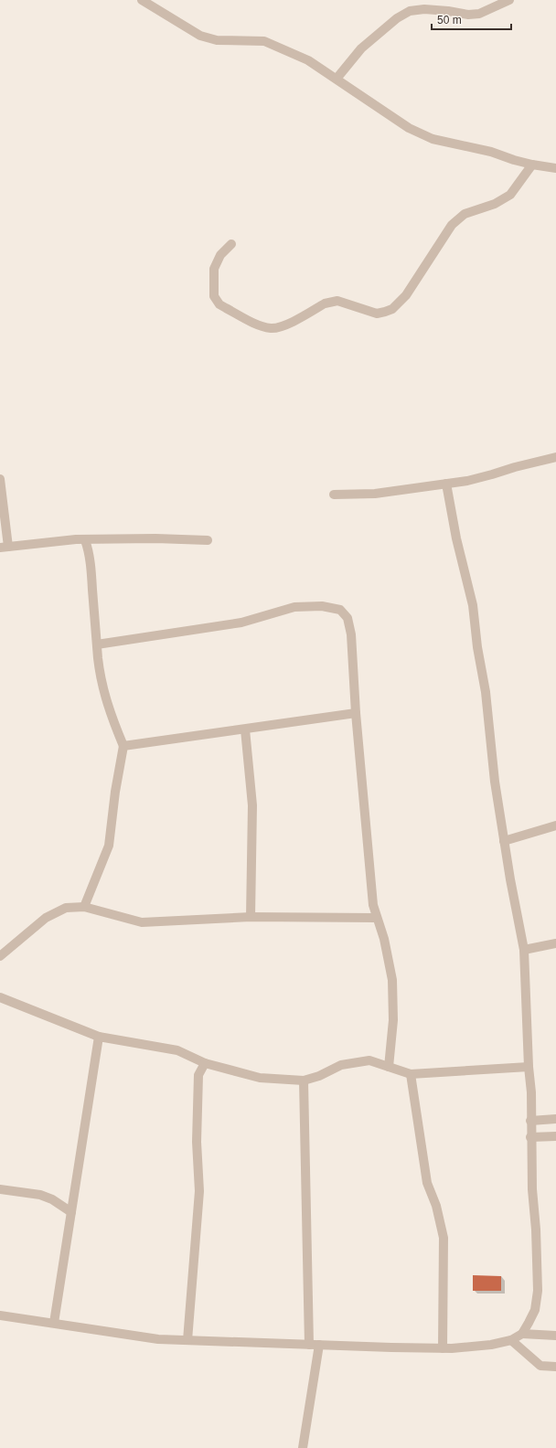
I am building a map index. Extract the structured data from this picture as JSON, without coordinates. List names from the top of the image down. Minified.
{"scale_bar":"50 m"}
